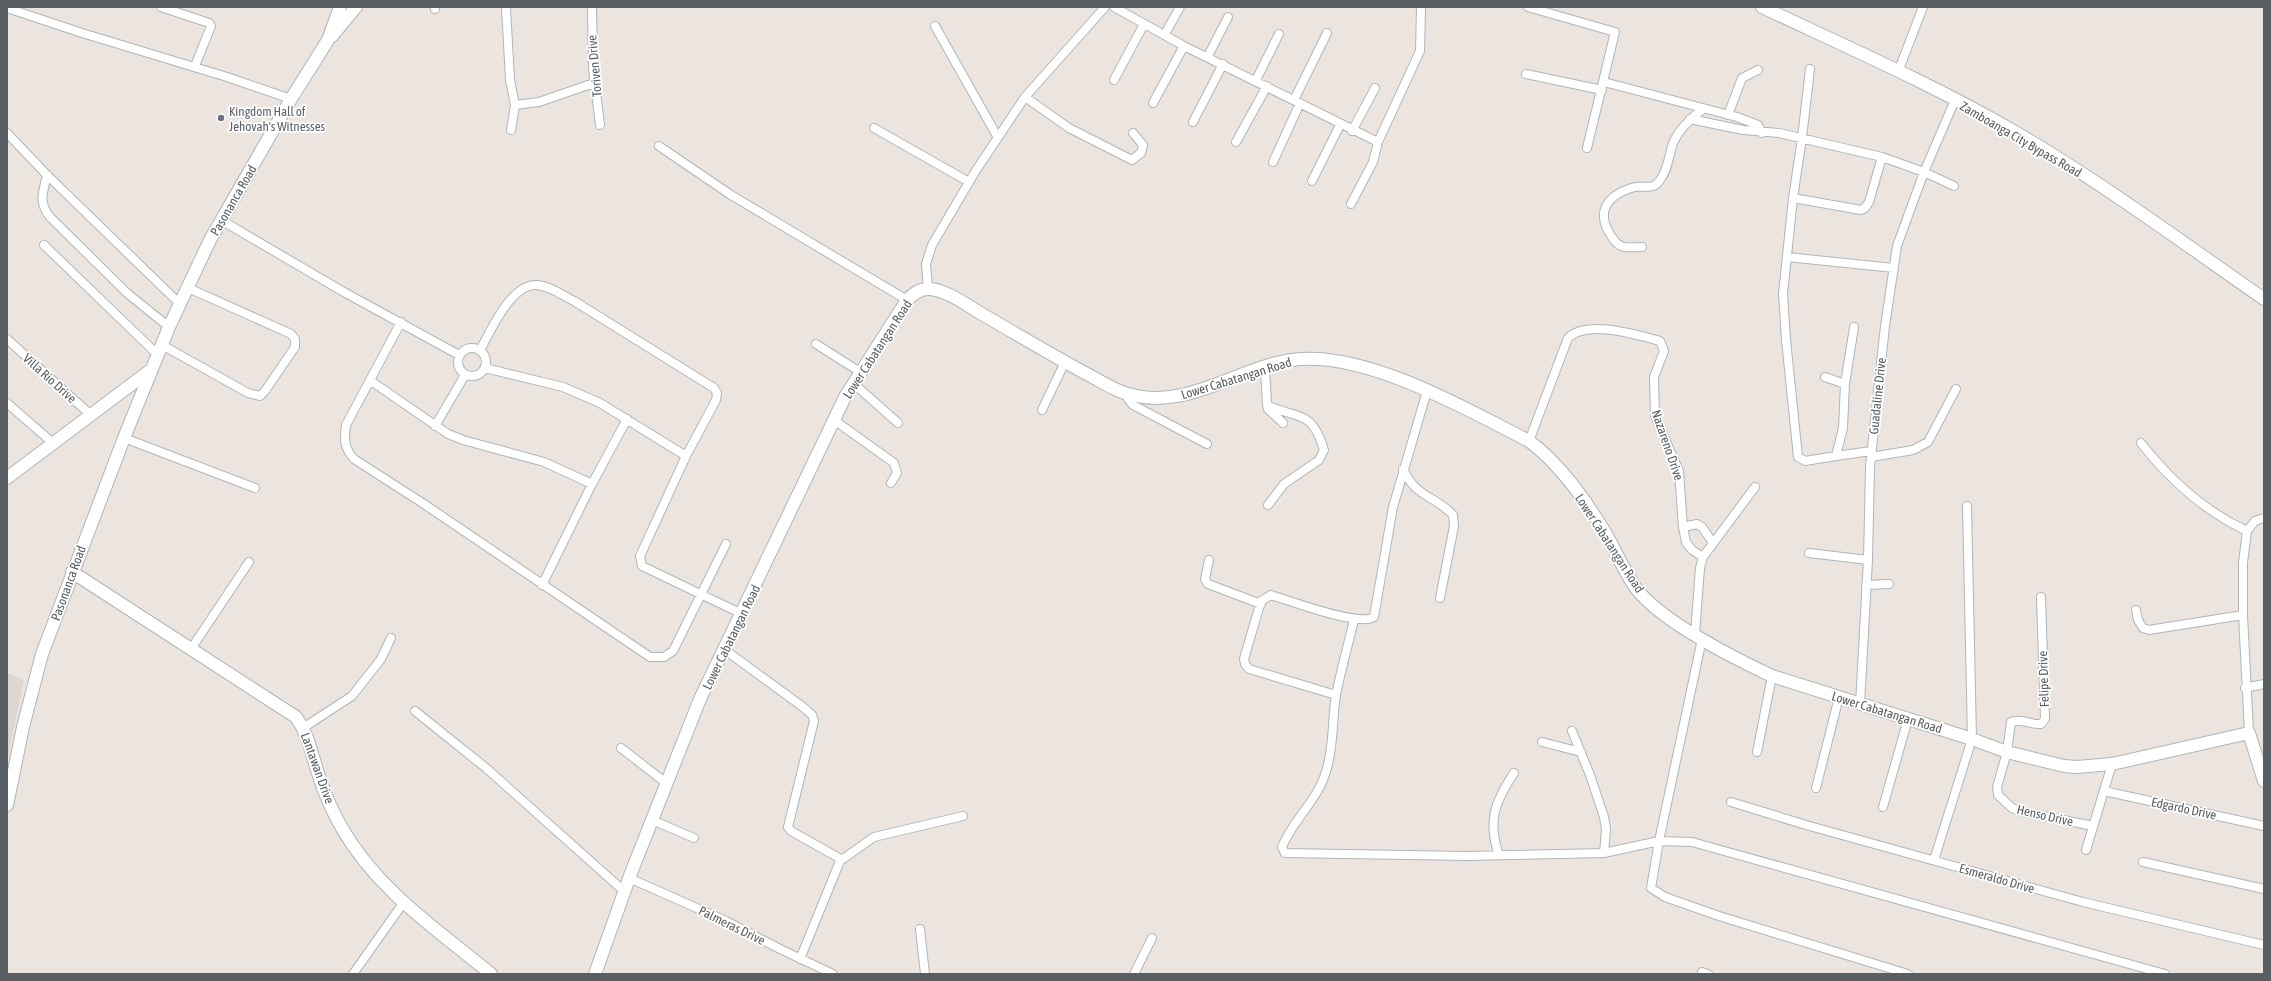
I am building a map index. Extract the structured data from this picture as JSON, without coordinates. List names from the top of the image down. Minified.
{"streets":{"street":["Toriven Drive","Zamboanga City Bypass Road","Pasonanca Road","Lower Cabatangan Road","Villa Rio Drive","Guadaline Drive","Nazareno Drive","Felipe Drive","Lantawan Drive","Edgardo Drive","Henso Drive","Esmeraldo Drive","Palmeras Drive"]},"crossings":[["Zamboanga City Bypass Road","Guadaline Drive"],["Pasonanca Road","Lantawan Drive"],["Lower Cabatangan Road","Guadaline Drive"],["Lower Cabatangan Road","Nazareno Drive"],["Lower Cabatangan Road","Felipe Drive"],["Lower Cabatangan Road","Henso Drive"],["Lower Cabatangan Road","Palmeras Drive"],["Felipe Drive","Henso Drive"]],"places":["Kingdom Hall of Jehovah's Witnesses"]}
